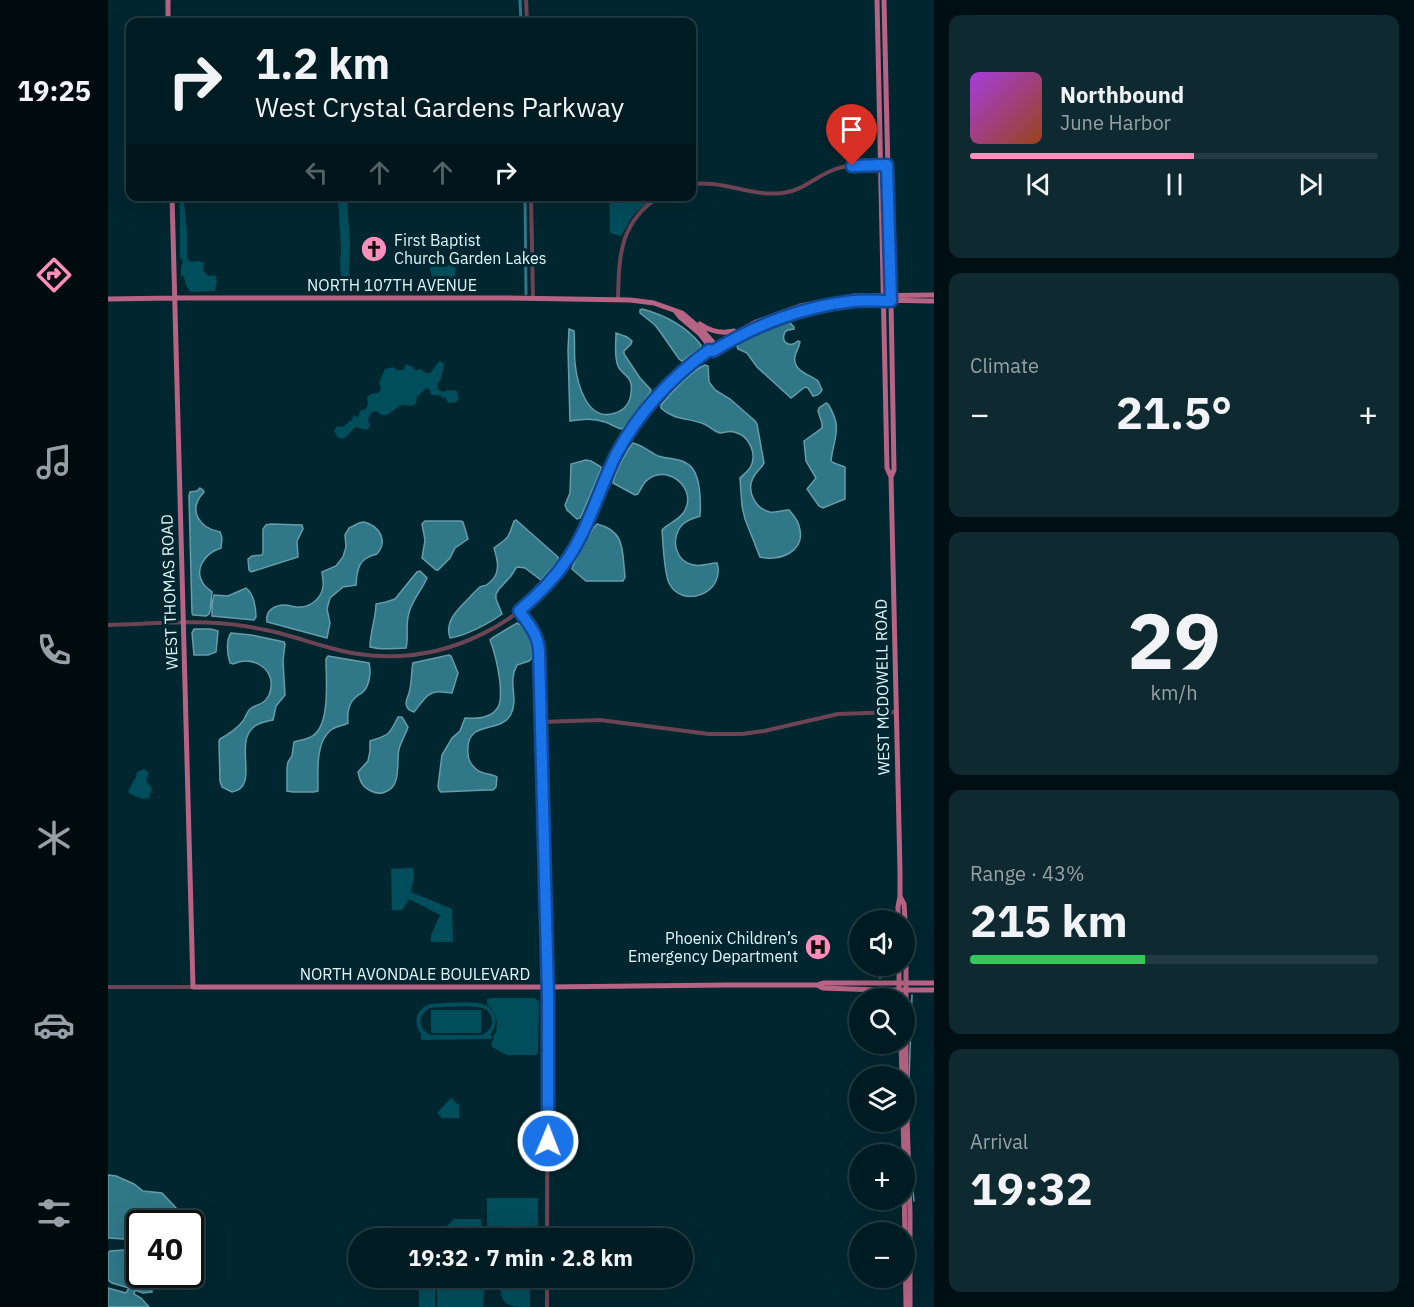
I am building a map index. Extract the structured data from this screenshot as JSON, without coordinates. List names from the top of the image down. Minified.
{"streets":{"main road":["NORTH 107TH AVENUE","WEST THOMAS ROAD","WEST MCDOWELL ROAD","NORTH AVONDALE BOULEVARD"]},"crossings":[["NORTH 107TH AVENUE","WEST THOMAS ROAD"],["WEST THOMAS ROAD","NORTH AVONDALE BOULEVARD"],["WEST MCDOWELL ROAD","NORTH AVONDALE BOULEVARD"]],"places":{"church":["First Baptist Church Garden Lakes"],"hospital":["Phoenix Children’s Emergency Department"]},"page":{"tabs":"19:25","turn":["1.2 km","West Crystal Gardens Parkway"],"song":["Northbound","June Harbor"],"tile":["Climate",["29","km/h"],["Range · 43%","215 km"],["Arrival","19:32"]],"heat":["−","21.5°","+"],"map_buttons":["+","−"],"limit":"40","trip":"19:32 · 7 min · 2.8 km"}}
